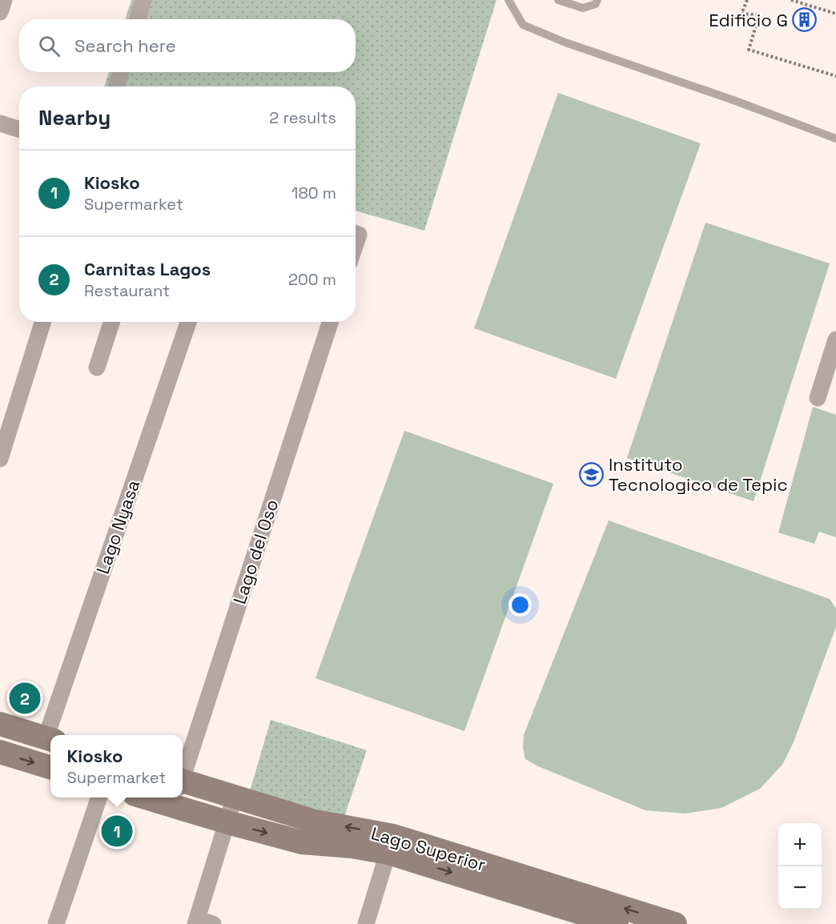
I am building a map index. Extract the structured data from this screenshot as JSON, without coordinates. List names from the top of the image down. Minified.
{"streets":{"street":["Lago Nyasa","Lago del Oso","Lago Superior"]},"places":{"building":["Edificio G"],"school or university":["Instituto Tecnologico de Tepic"]},"page":{"search":"Search here","heading":["Nearby","2 results"],"list":[{"mark":"1","name":"Kiosko","note":"Supermarket","value":"180 m"},{"mark":"2","name":"Carnitas Lagos","note":"Restaurant","value":"200 m"}],"pins":["2","1"],"popup":["Kiosko","Supermarket"],"map_buttons":["+","−"]}}
